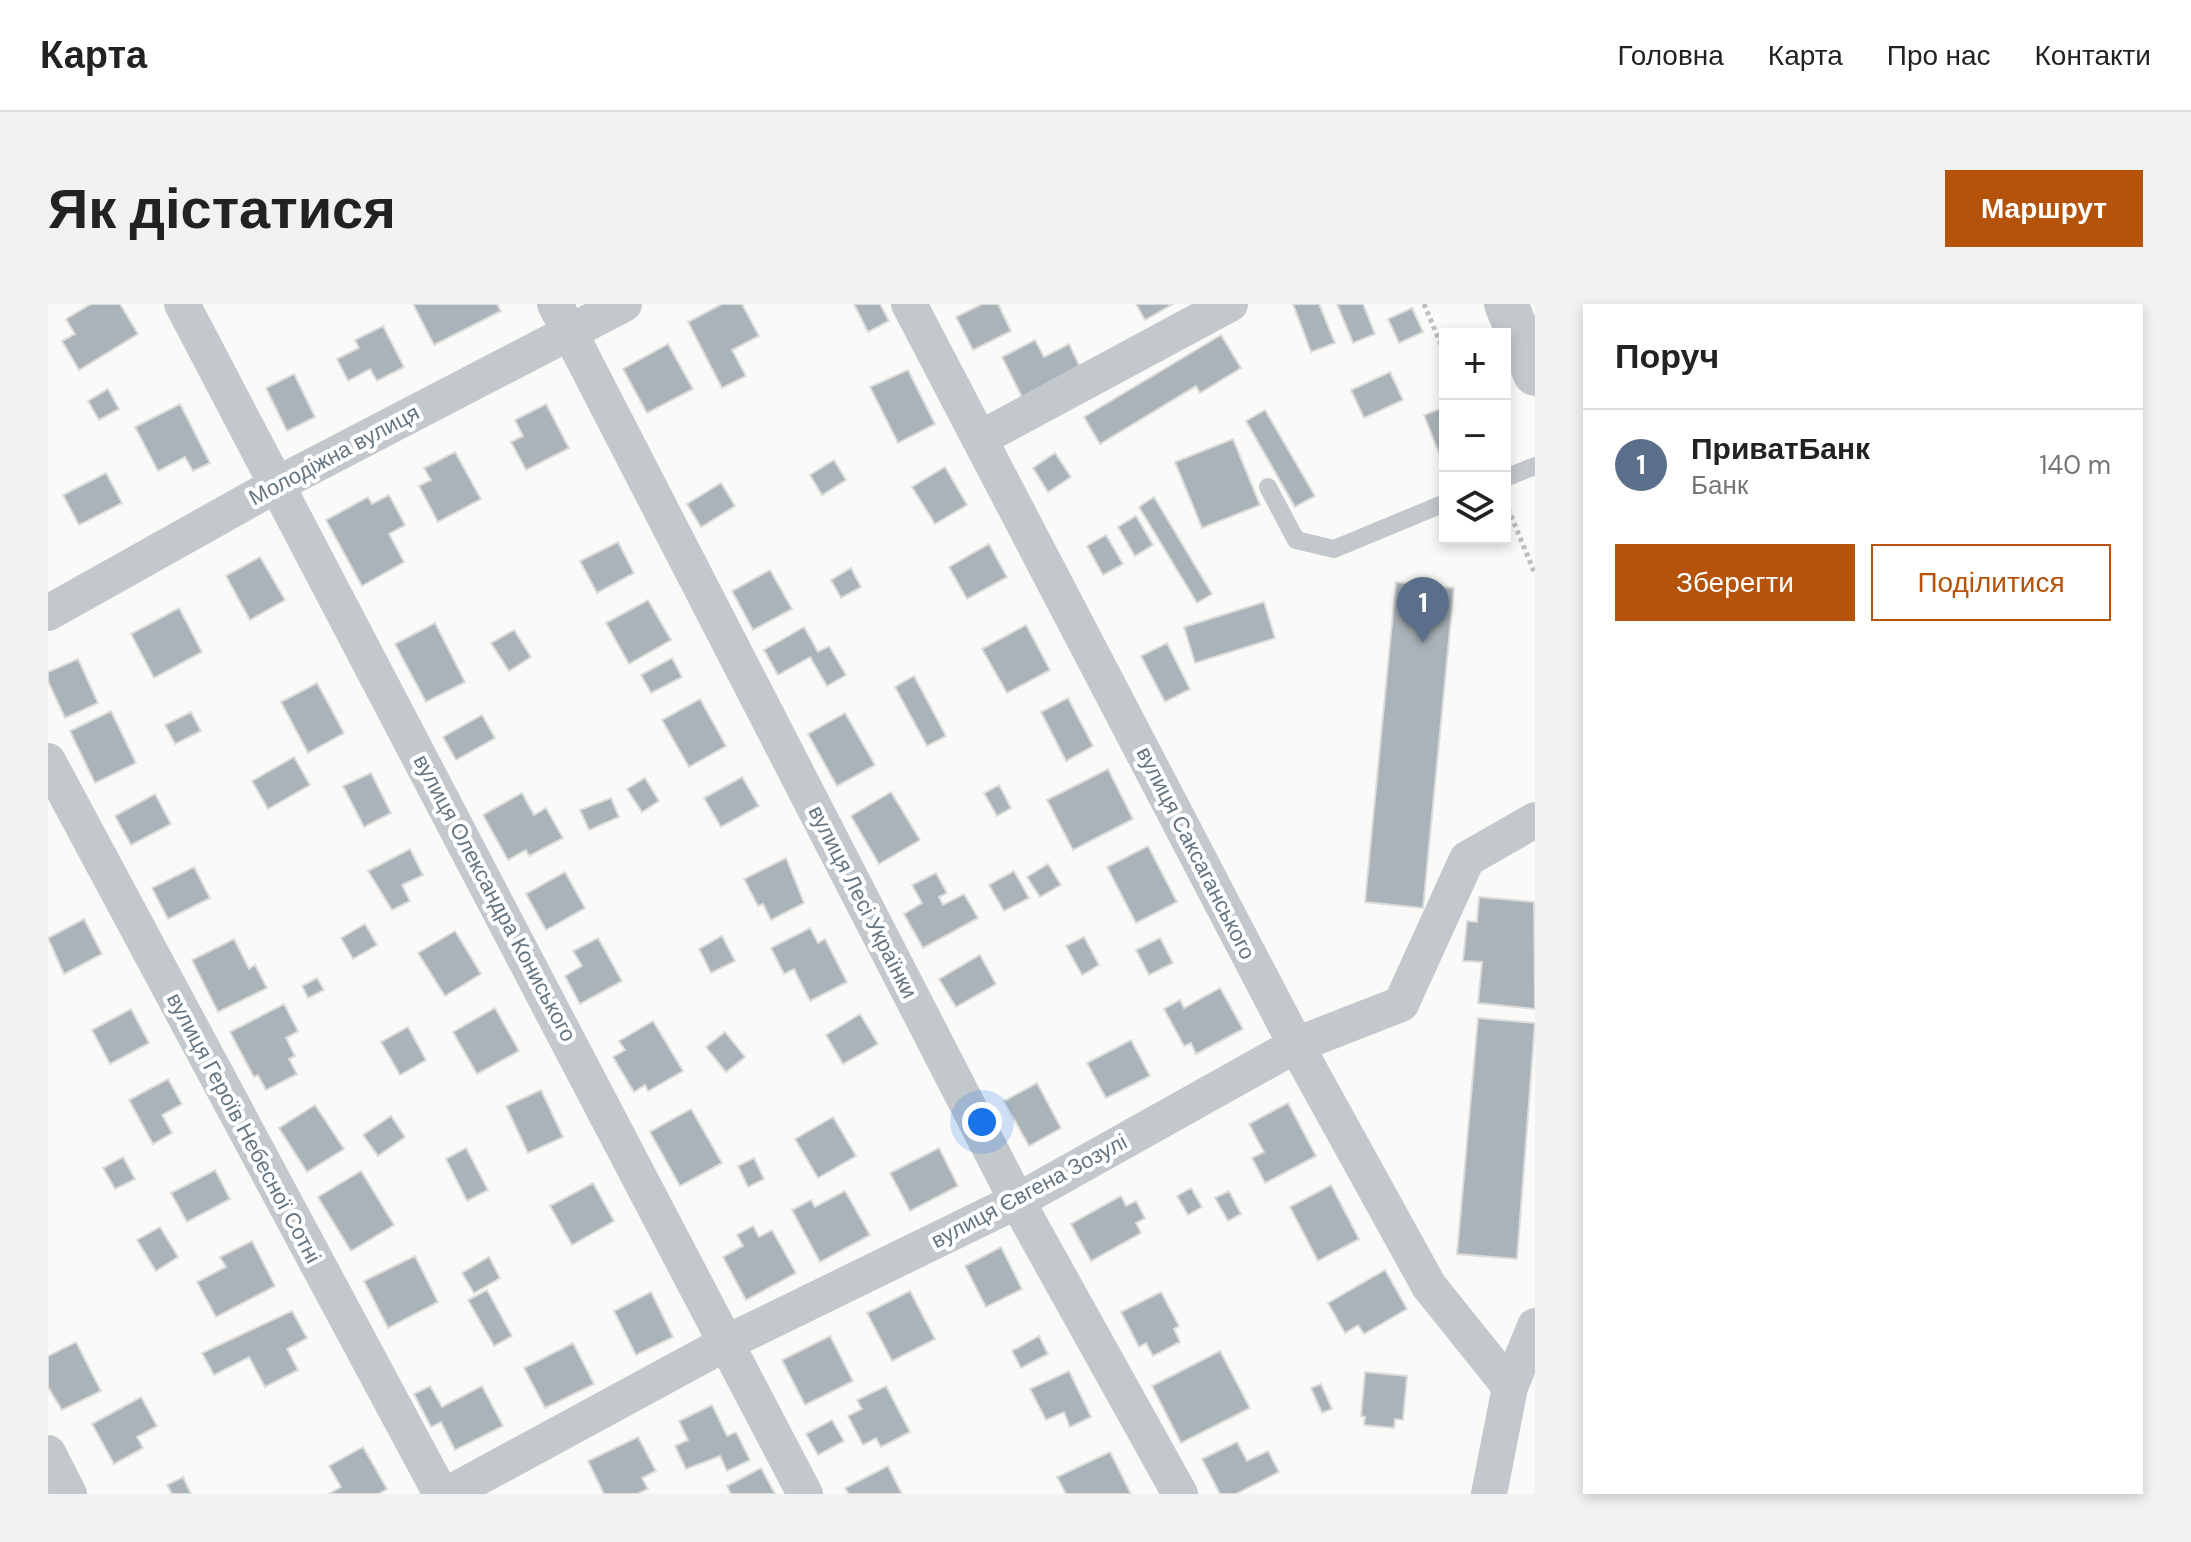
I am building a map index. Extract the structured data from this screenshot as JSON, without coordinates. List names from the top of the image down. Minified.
{"streets":{"street":["Молодіжна вулиця","вулиця Саксаганського","вулиця Олександра Кониського","вулиця Лесі Українки","вулиця Героїв Небесної Сотні","вулиця Євгена Зозулі"]},"crossings":[["Молодіжна вулиця","вулиця Олександра Кониського"],["Молодіжна вулиця","вулиця Лесі Українки"],["вулиця Саксаганського","вулиця Євгена Зозулі"],["вулиця Олександра Кониського","вулиця Євгена Зозулі"],["вулиця Лесі Українки","вулиця Євгена Зозулі"]],"page":{"header":"Карта","nav":["Головна","Карта","Про нас","Контакти"],"buttons":["Маршрут",["Зберегти","Поділитися"]],"title":"Як дістатися","heading":"Поруч","map_buttons":["+","−"],"list":[{"mark":"1","name":"ПриватБанк","note":"Банк","value":"140 m"}],"pins":"1"}}
